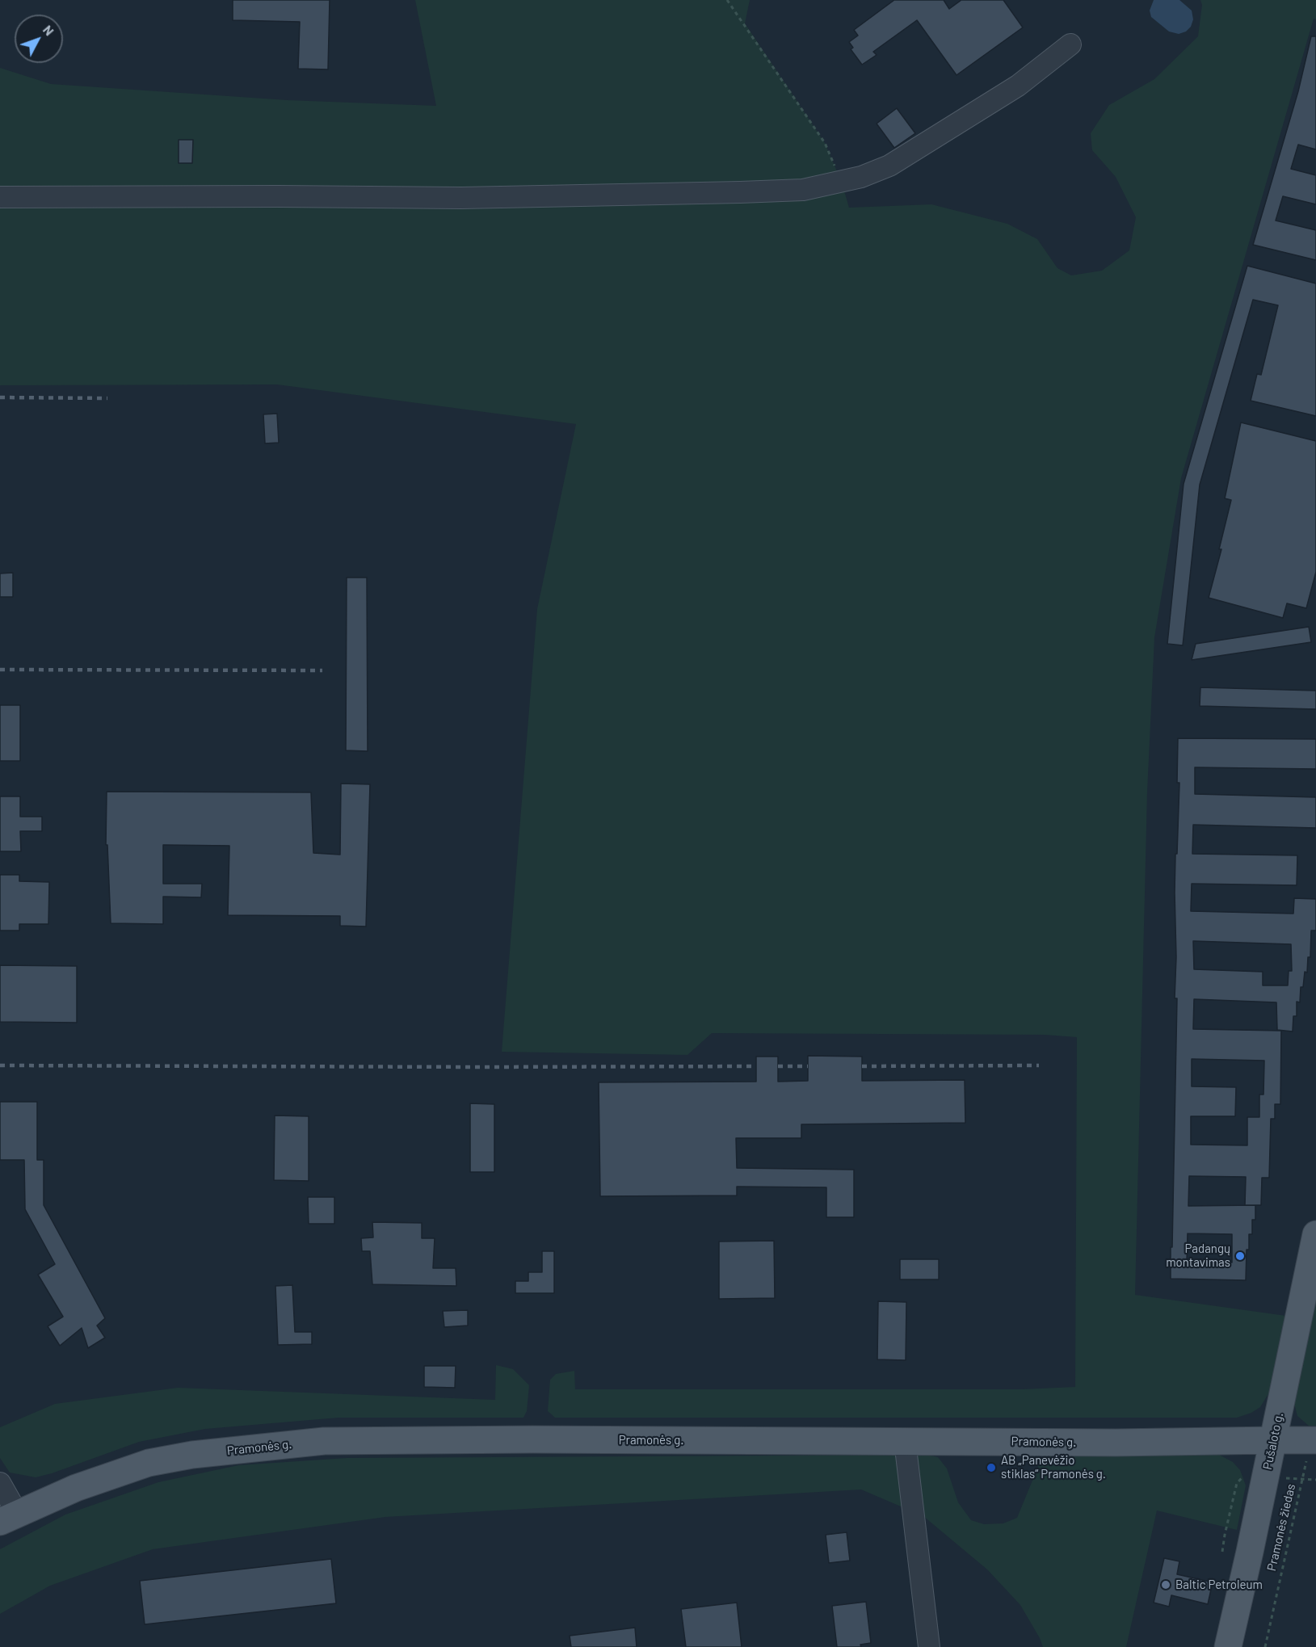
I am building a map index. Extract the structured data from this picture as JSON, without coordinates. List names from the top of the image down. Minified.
{"streets":{"main road":["Pramonės g.","Pušaloto g."],"path":["Pramonės žiedas"]},"crossings":[["Pramonės g.","Pušaloto g."],["Pramonės g.","Pramonės žiedas"]],"places":["Padangų montavimas","AB „Panevėžio stiklas“ Pramonės g.","Baltic Petroleum"],"north":"top right"}
